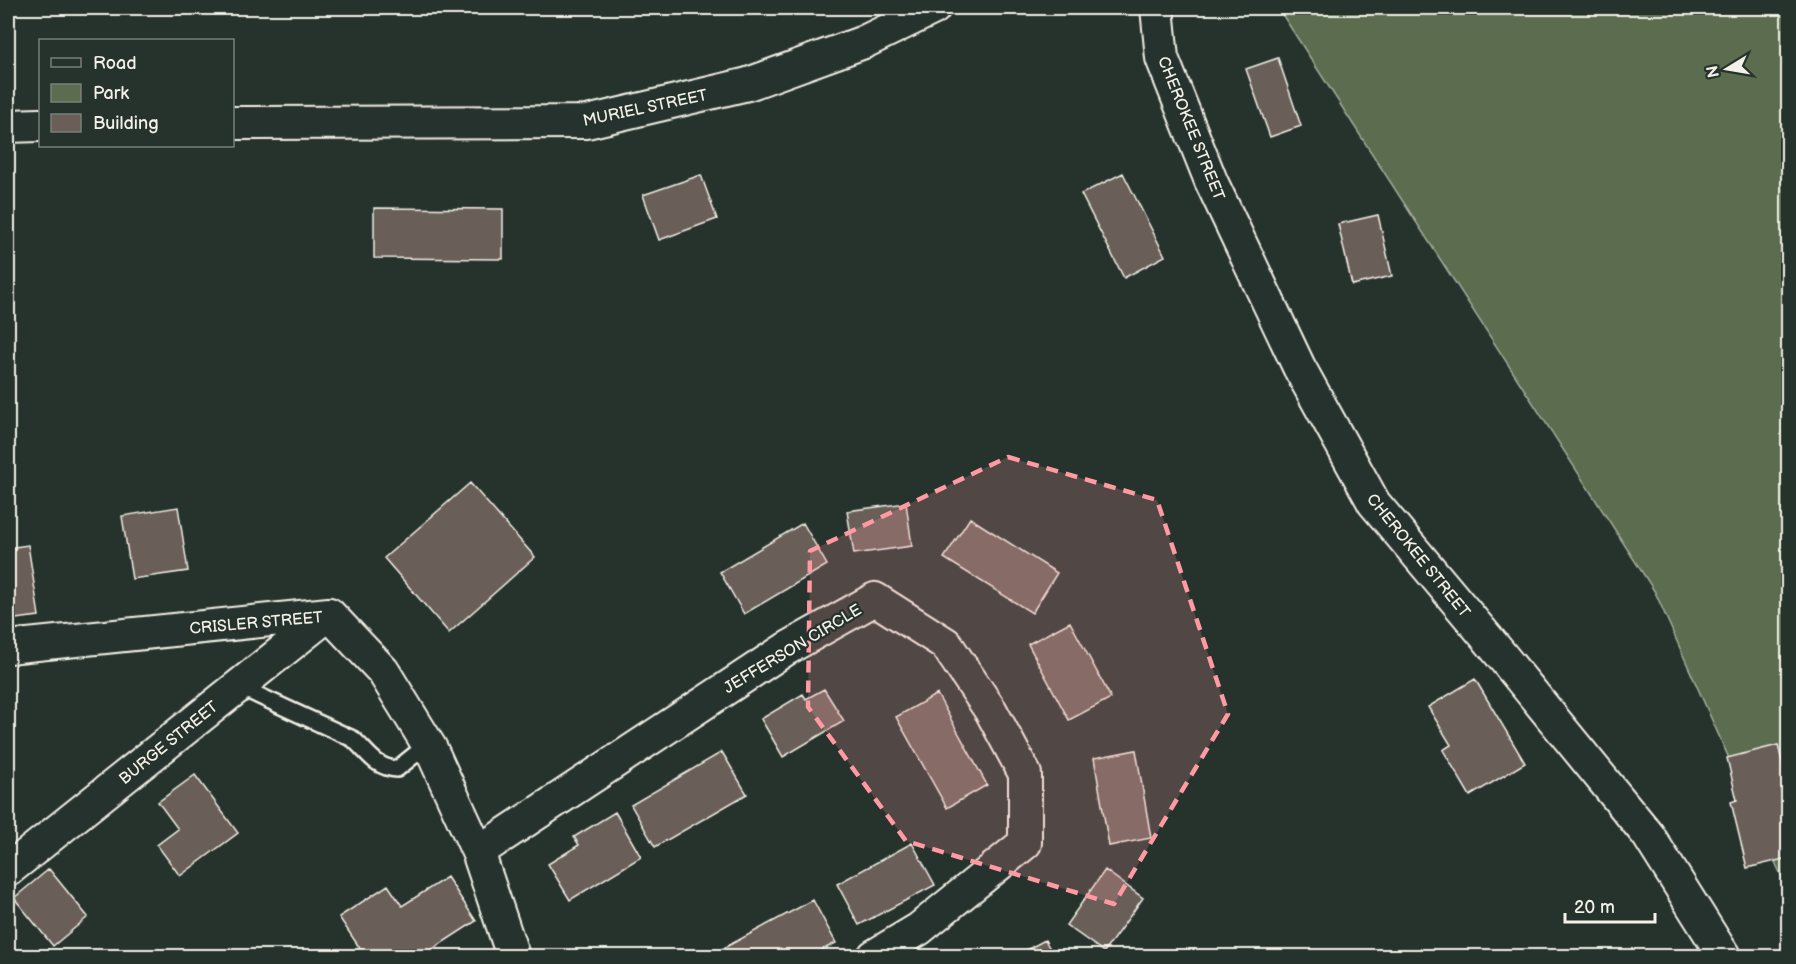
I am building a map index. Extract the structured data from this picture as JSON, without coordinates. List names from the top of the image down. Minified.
{"streets":{"street":["MURIEL STREET","CHEROKEE STREET","CRISLER STREET","JEFFERSON CIRCLE","BURGE STREET"]},"crossings":[["CRISLER STREET","JEFFERSON CIRCLE"],["CRISLER STREET","BURGE STREET"]],"legend":["Road","Park","Building"],"scale_bar":"20 m","north":"left"}
